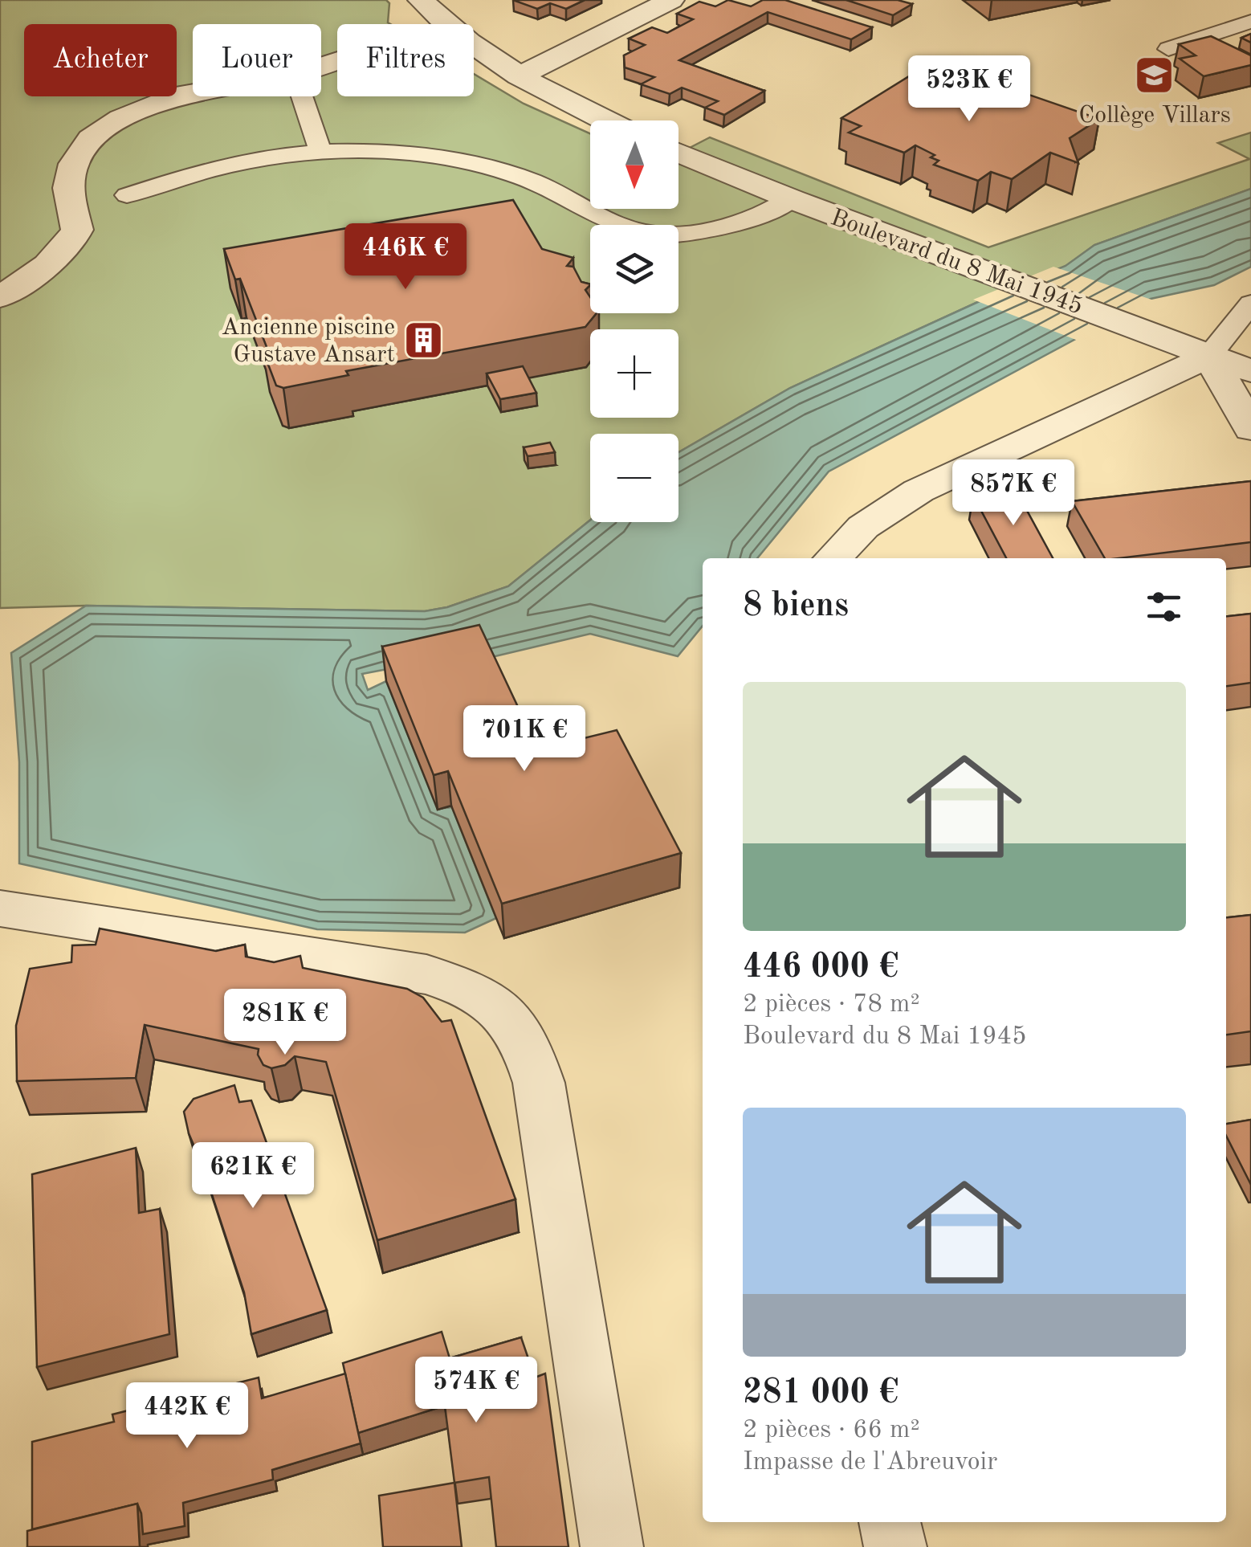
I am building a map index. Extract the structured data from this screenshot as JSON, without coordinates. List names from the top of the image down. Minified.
{"streets":{"street":["Boulevard du 8 Mai 1945"]},"places":{"school or university":["Collège Villars"],"building":["Ancienne piscine Gustave Ansart"]},"north":"bottom","page":{"chip":["Acheter","Louer","Filtres"],"price":["523K €","446K €","857K €","701K €","281K €","621K €","574K €","442K €"],"map_buttons":["+","−"],"heading":"8 biens","list":[{"name":"446 000 €","note":"2 pièces · 78 m² · Boulevard du 8 Mai 1945"},{"name":"281 000 €","note":"2 pièces · 66 m² · Impasse de l'Abreuvoir"}]}}
